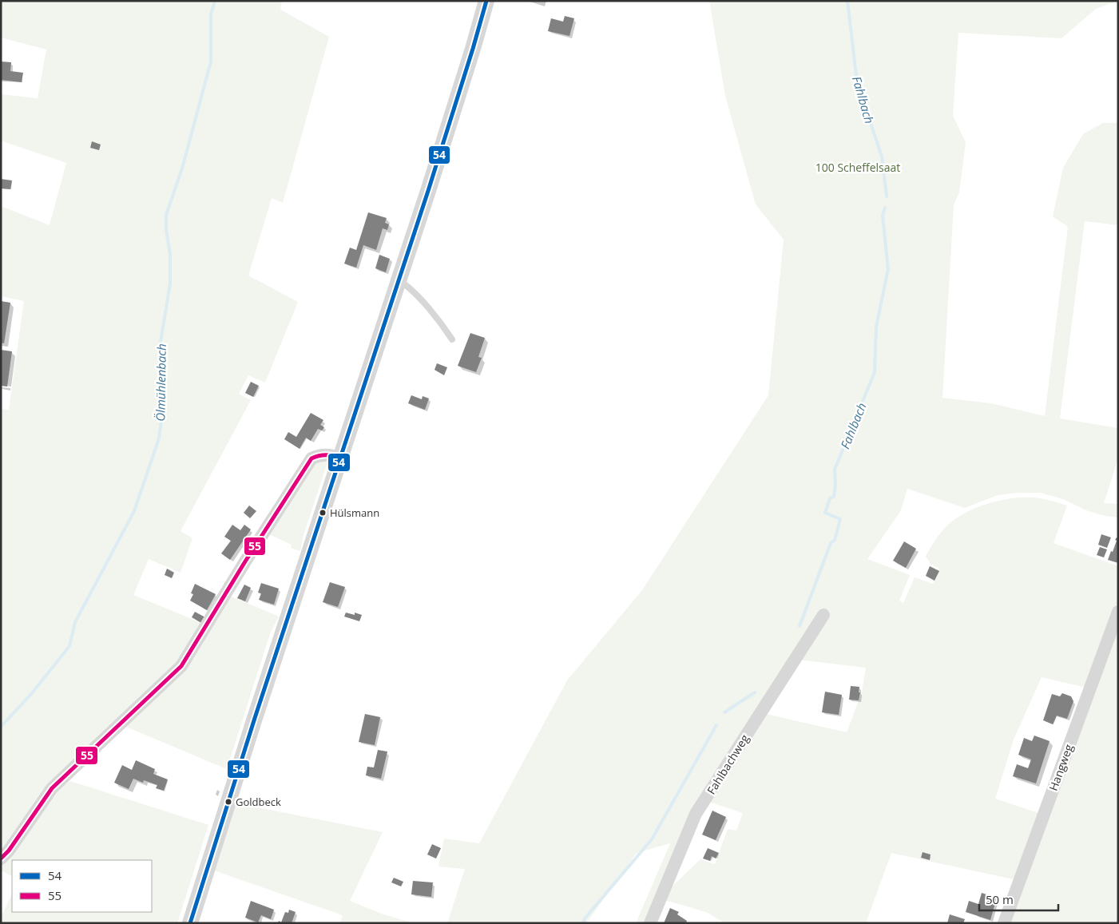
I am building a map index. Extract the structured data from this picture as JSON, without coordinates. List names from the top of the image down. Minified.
{"streets":{"street":["Fahlbachweg","Hangweg"]},"water":["Fahlbach","Ölmühlenbach"],"parks":["100 Scheffelsaat"],"places":["Hülsmann","Goldbeck"],"lines":["transit line 54","transit line 55"],"legend":["54","55"],"scale_bar":"50 m"}
